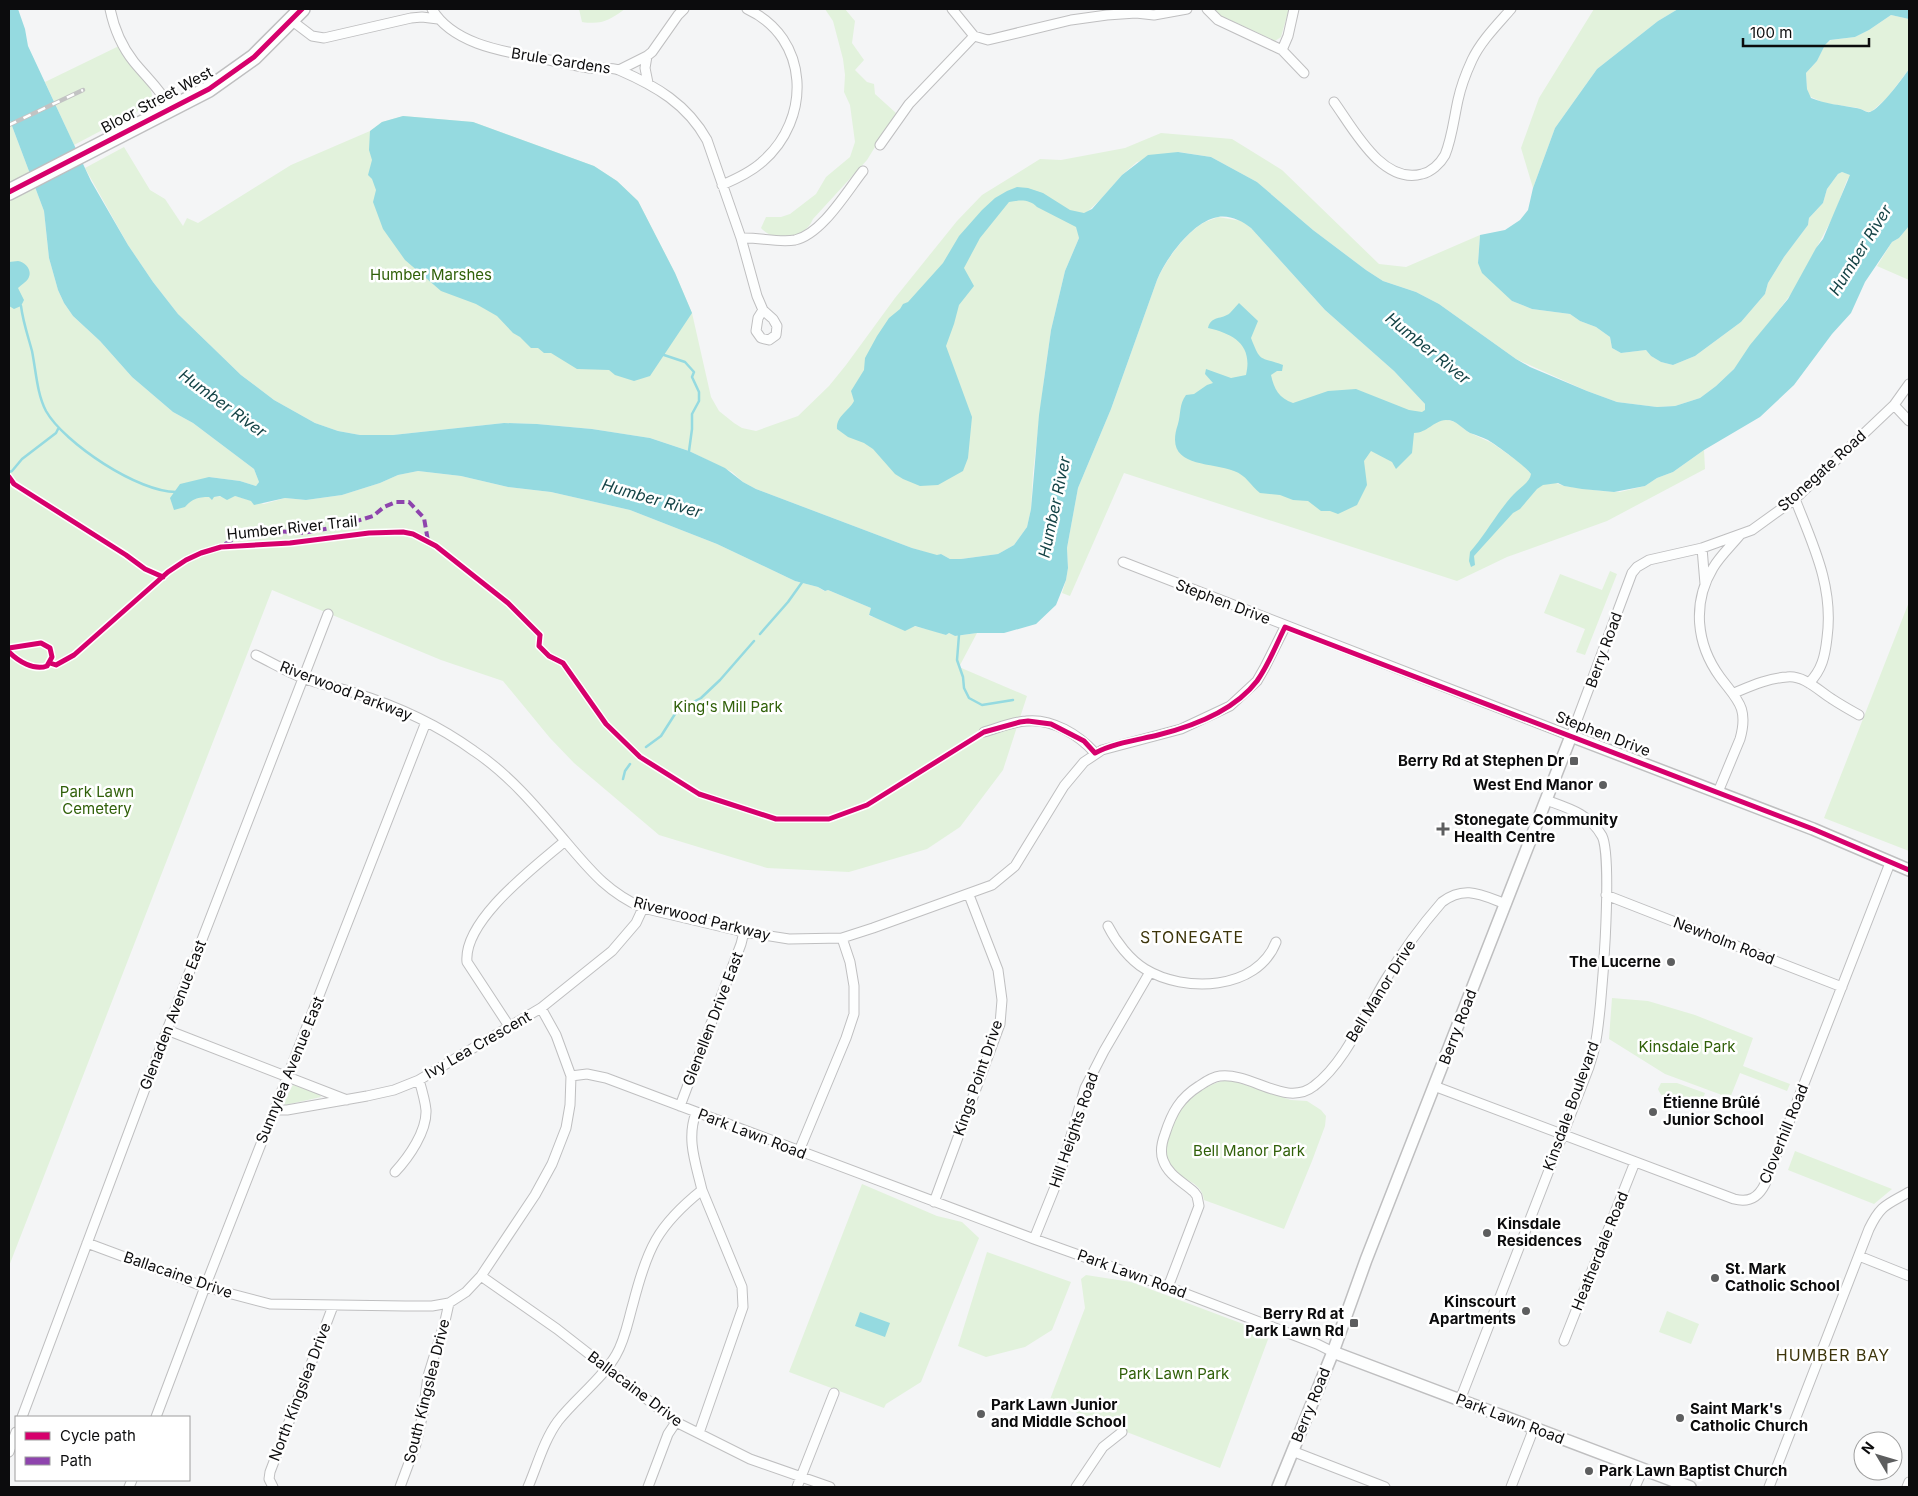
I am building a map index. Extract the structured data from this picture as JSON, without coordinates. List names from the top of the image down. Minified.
{"streets":{"main road":["Bloor Street West"],"street":["Brule Gardens","Stonegate Road","Stephen Drive","Berry Road","Riverwood Parkway","Newholm Road","Bell Manor Drive","Glenaden Avenue East","Glenellen Drive East","Ivy Lea Crescent","Sunnylea Avenue East","Kings Point Drive","Kinsdale Boulevard","Hill Heights Road","Park Lawn Road","Cloverhill Road","Heatherdale Road","Ballacaine Drive","South Kingslea Drive","North Kingslea Drive"],"cycle path":["Humber River Trail"]},"crossings":[["Stonegate Road","Berry Road"],["Stephen Drive","Berry Road"],["Stephen Drive","Riverwood Parkway"],["Stephen Drive","Cloverhill Road"],["Berry Road","Bell Manor Drive"],["Berry Road","Kinsdale Boulevard"],["Berry Road","Park Lawn Road"],["Berry Road","Cloverhill Road"],["Riverwood Parkway","Glenaden Avenue East"],["Riverwood Parkway","Glenellen Drive East"],["Riverwood Parkway","Ivy Lea Crescent"],["Riverwood Parkway","Sunnylea Avenue East"],["Riverwood Parkway","Kings Point Drive"],["Newholm Road","Kinsdale Boulevard"],["Newholm Road","Cloverhill Road"],["Bell Manor Drive","Park Lawn Road"],["Glenaden Avenue East","Ballacaine Drive"],["Glenellen Drive East","Park Lawn Road"],["Ivy Lea Crescent","Sunnylea Avenue East"],["Ivy Lea Crescent","South Kingslea Drive"],["Sunnylea Avenue East","Ballacaine Drive"],["Kings Point Drive","Park Lawn Road"],["Kinsdale Boulevard","Park Lawn Road"],["Kinsdale Boulevard","Cloverhill Road"],["Hill Heights Road","Park Lawn Road"],["Park Lawn Road","South Kingslea Drive"],["Cloverhill Road","Heatherdale Road"],["Ballacaine Drive","South Kingslea Drive"],["Ballacaine Drive","North Kingslea Drive"]],"districts":["STONEGATE","HUMBER BAY"],"water":["Humber River"],"parks":["Humber Marshes","King's Mill Park","Park Lawn Cemetery","Kinsdale Park","Bell Manor Park","Park Lawn Park"],"places":{"transit":["Berry Rd at Stephen Dr","Berry Rd at Park Lawn Rd"],"other":["West End Manor","The Lucerne","Étienne Brûlé Junior School","Kinsdale Residences","St. Mark Catholic School","Kinscourt Apartments","Park Lawn Junior and Middle School","Saint Mark's Catholic Church","Park Lawn Baptist Church"],"health":["Stonegate Community Health Centre"]},"legend":["Cycle path","Path"],"scale_bar":"100 m","north":"top left"}
